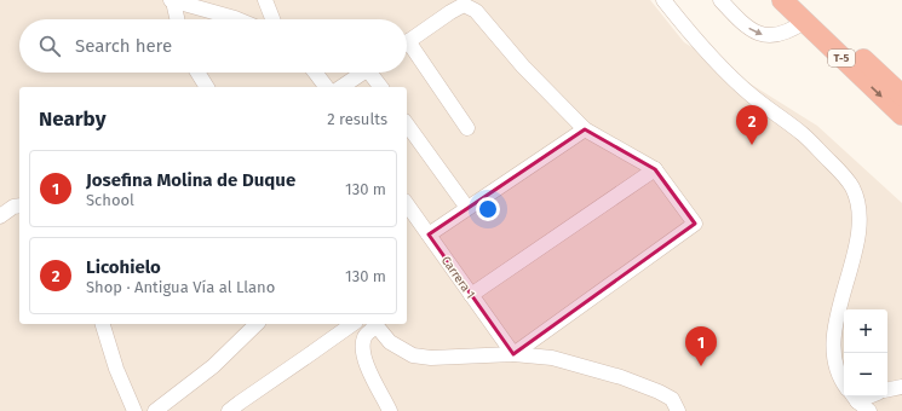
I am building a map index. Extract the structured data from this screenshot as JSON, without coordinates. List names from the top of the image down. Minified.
{"streets":{"highway":["T-5"],"street":["Carrera 1"]},"page":{"search":"Search here","heading":["Nearby","2 results"],"pins":["2","1"],"list":[{"mark":"1","name":"Josefina Molina de Duque","note":"School","value":"130 m"},{"mark":"2","name":"Licohielo","note":"Shop · Antigua Vía al Llano","value":"130 m"}],"map_buttons":["+","−"]}}
